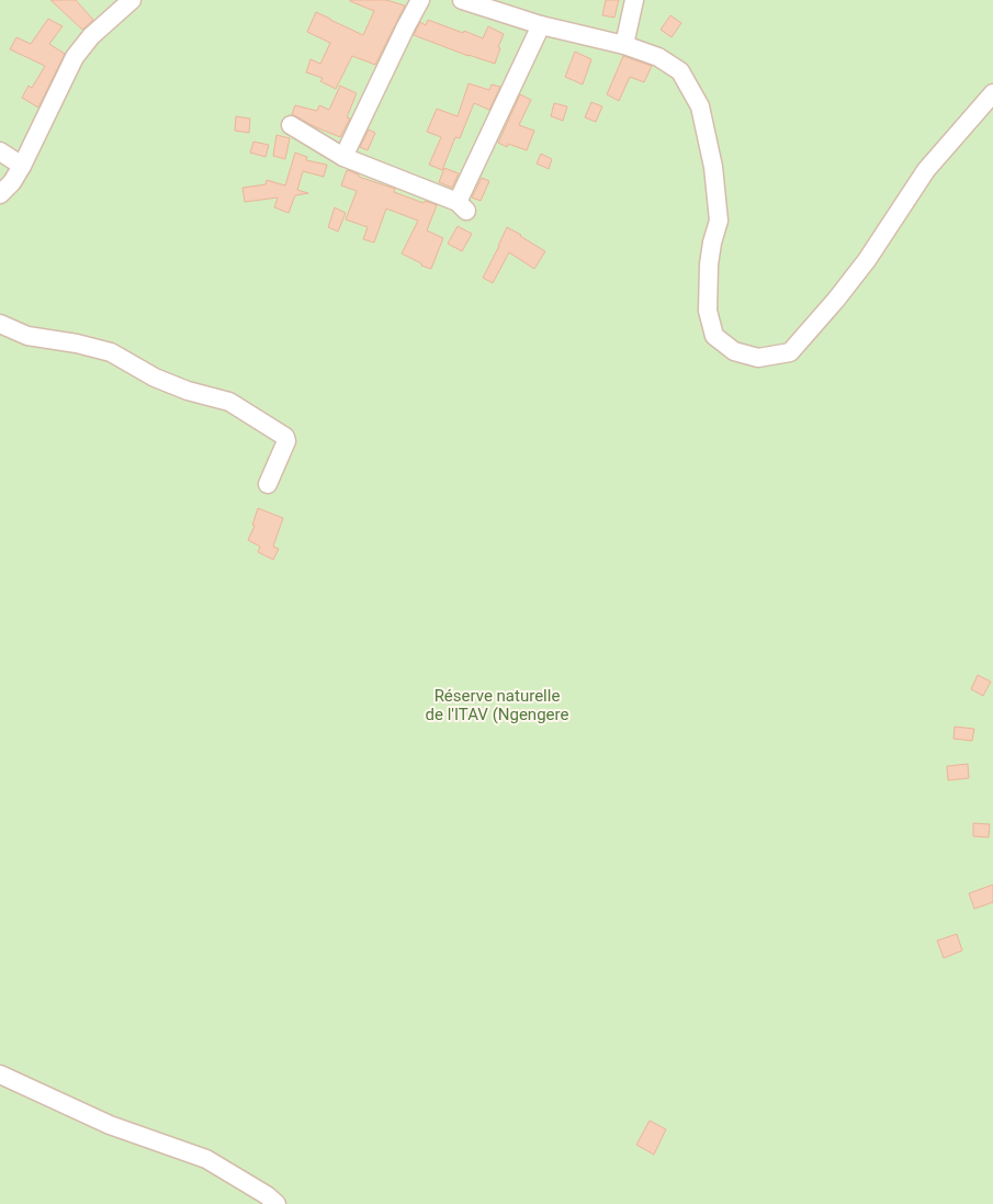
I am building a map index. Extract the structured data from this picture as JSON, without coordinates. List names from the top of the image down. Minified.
{"parks":["Réserve naturelle de l'ITAV (Ngengere"]}
